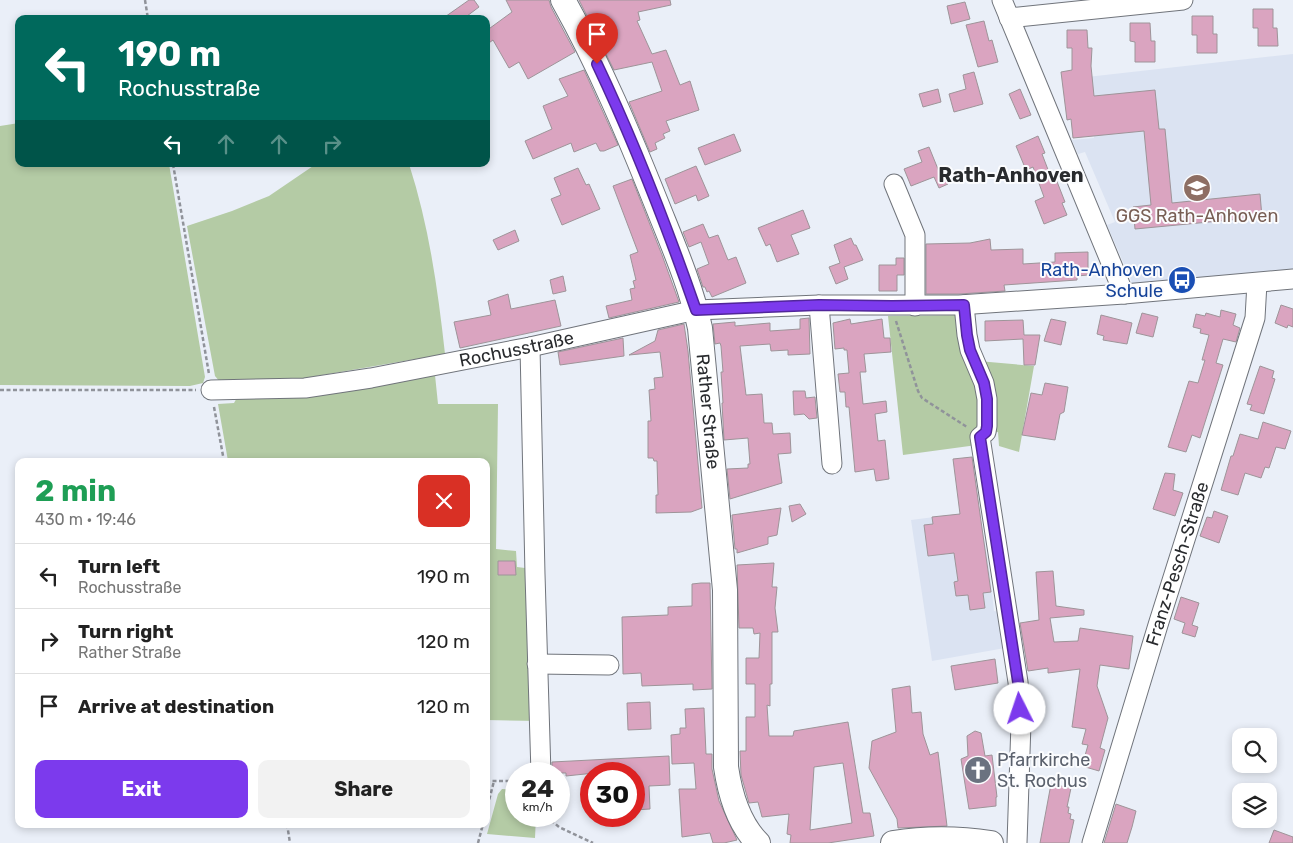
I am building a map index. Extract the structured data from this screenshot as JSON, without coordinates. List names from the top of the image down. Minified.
{"streets":{"main road":["Rather Straße"],"street":["Rochusstraße","Franz-Pesch-Straße"]},"crossings":[["Rochusstraße","Rather Straße"],["Rochusstraße","Franz-Pesch-Straße"]],"districts":["Rath-Anhoven"],"places":{"school or university":["GGS Rath-Anhoven"],"bus stop":["Rath-Anhoven Schule"],"church":["Pfarrkirche St. Rochus"]},"page":{"turn":["190 m","Rochusstraße"],"heading":["2 min","430 m · 19:46"],"list":[{"name":"Turn left","note":"Rochusstraße","value":"190 m"},{"name":"Turn right","note":"Rather Straße","value":"120 m"},{"name":"Arrive at destination","value":"120 m"}],"buttons":["Exit","Share"],"speed":"24 km/h","limit":"30"}}
